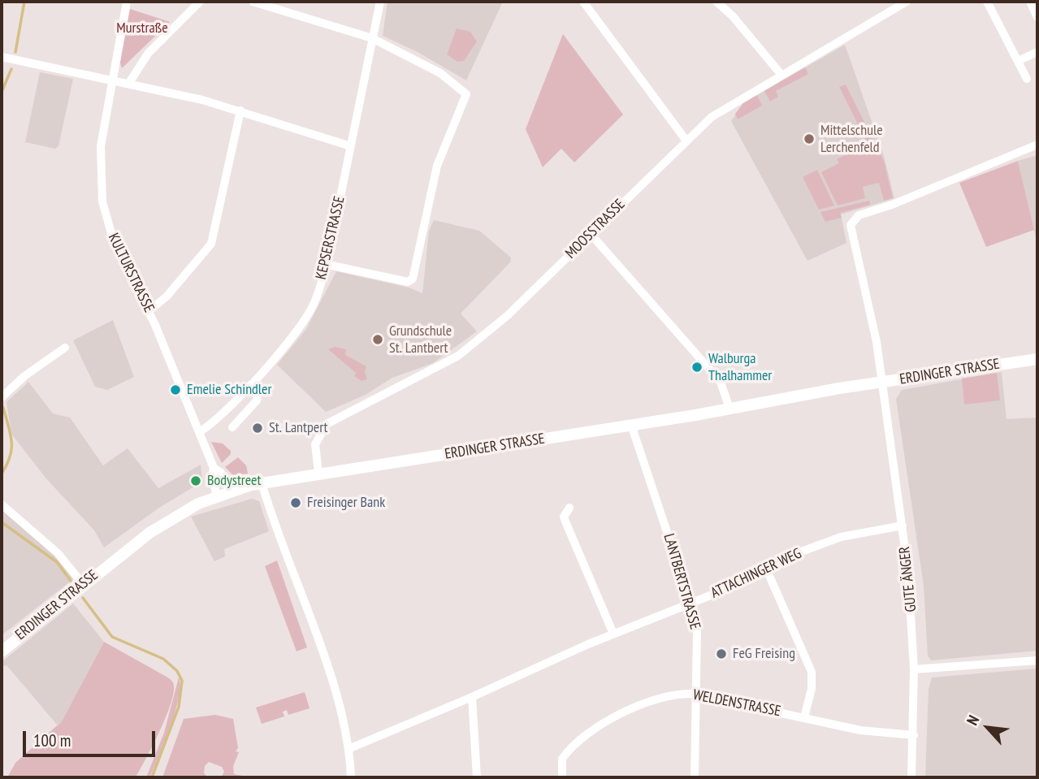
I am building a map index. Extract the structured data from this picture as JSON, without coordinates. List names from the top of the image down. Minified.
{"streets":{"street":["MOOSSTRASSE","KEPSERSTRASSE","KULTURSTRASSE","ERDINGER STRASSE","ATTACHINGER WEG","GUTE ÄNGER","LANTBERTSTRASSE","WELDENSTRASSE"]},"crossings":[["MOOSSTRASSE","ERDINGER STRASSE"],["KEPSERSTRASSE","KULTURSTRASSE"],["KULTURSTRASSE","ERDINGER STRASSE"],["ERDINGER STRASSE","GUTE ÄNGER"],["ERDINGER STRASSE","LANTBERTSTRASSE"],["ATTACHINGER WEG","GUTE ÄNGER"],["ATTACHINGER WEG","LANTBERTSTRASSE"],["GUTE ÄNGER","WELDENSTRASSE"],["LANTBERTSTRASSE","WELDENSTRASSE"]],"parks":["Murstraße"],"places":["Mittelschule Lerchenfeld","Grundschule St. Lantbert","Walburga Thalhammer","Emelie Schindler","St. Lantpert","Bodystreet","Freisinger Bank","FeG Freising"],"scale_bar":"100 m","north":"top left"}
